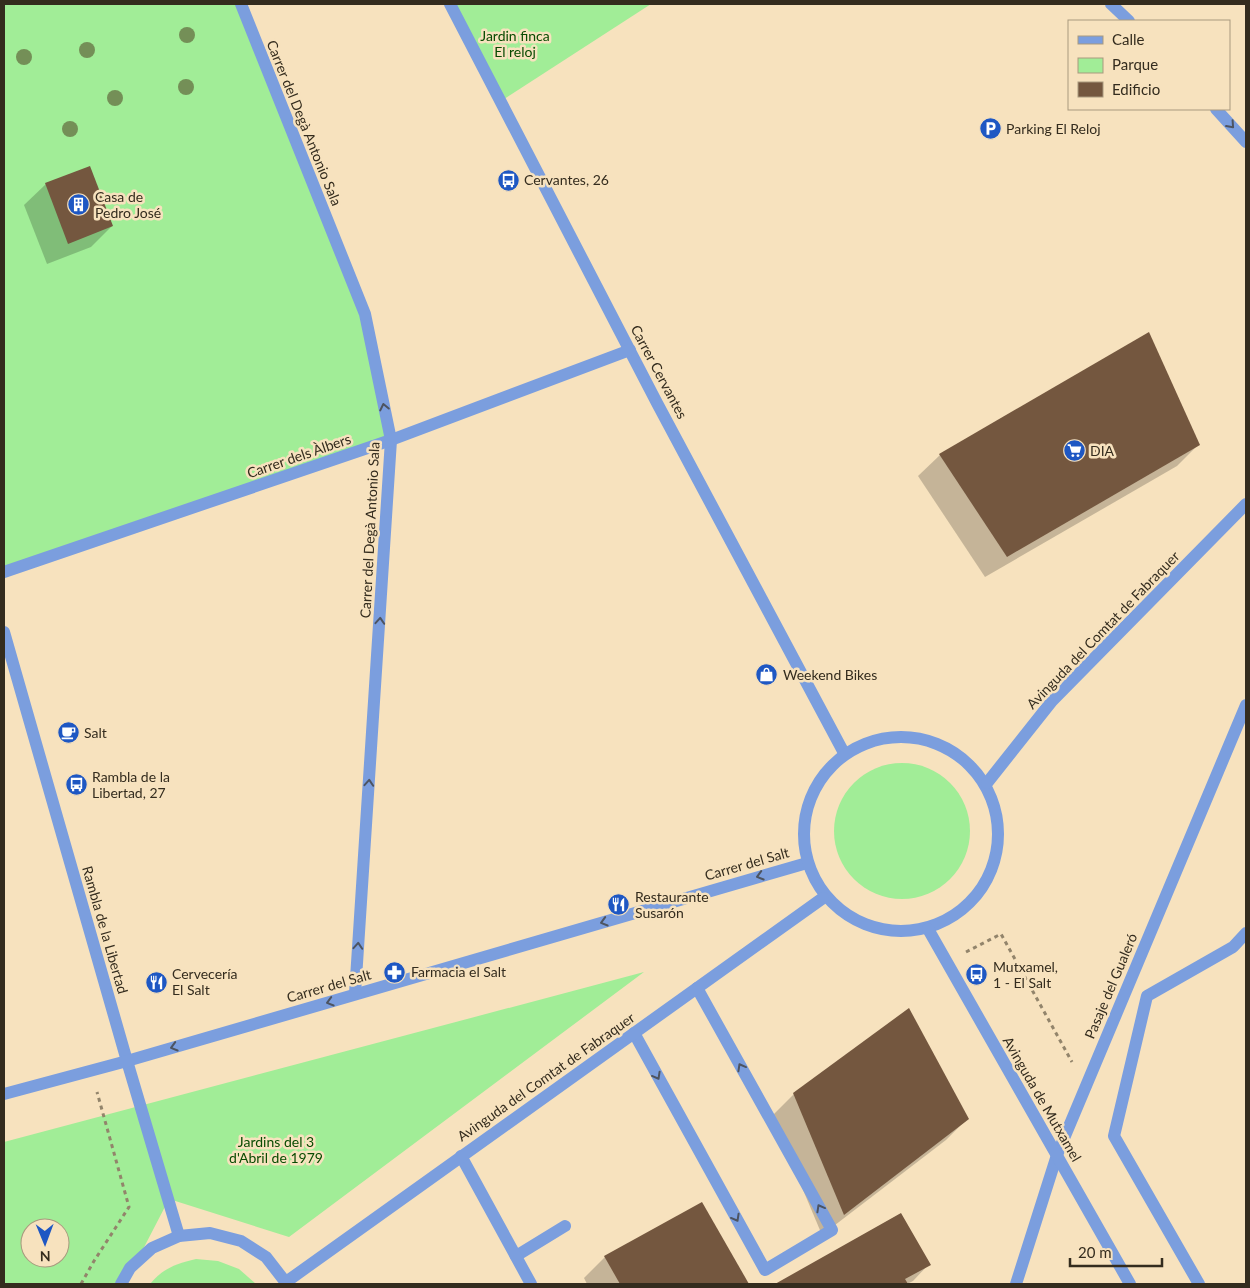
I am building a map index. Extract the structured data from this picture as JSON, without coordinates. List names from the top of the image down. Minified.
{"streets":{"street":["Carrer del Degà Antonio Sala","Carrer Cervantes","Carrer dels Àlbers","Avinguda del Comtat de Fabraquer","Carrer del Salt","Rambla de la Libertad","Pasaje del Gualeró","Avinguda de Mutxamel"]},"crossings":[["Carrer del Degà Antonio Sala","Carrer dels Àlbers"],["Carrer del Degà Antonio Sala","Carrer del Salt"],["Carrer Cervantes","Carrer dels Àlbers"],["Carrer del Salt","Rambla de la Libertad"],["Pasaje del Gualeró","Avinguda de Mutxamel"]],"one_way":["Carrer del Degà Antonio Sala","Carrer del Salt"],"parks":["Jardin finca El reloj","Jardins del 3 d'Abril de 1979"],"places":{"parking":["Parking El Reloj"],"bus stop":["Cervantes, 26","Rambla de la Libertad, 27","Mutxamel, 1 - El Salt"],"building":["Casa de Pedro José"],"supermarket":["DIA"],"shop":["Weekend Bikes"],"cafe":["Salt"],"restaurant":["Restaurante Susarón","Cervecería El Salt"],"pharmacy":["Farmacia el Salt"]},"legend":["Calle","Parque","Edificio"],"scale_bar":"20 m","north":"bottom"}
